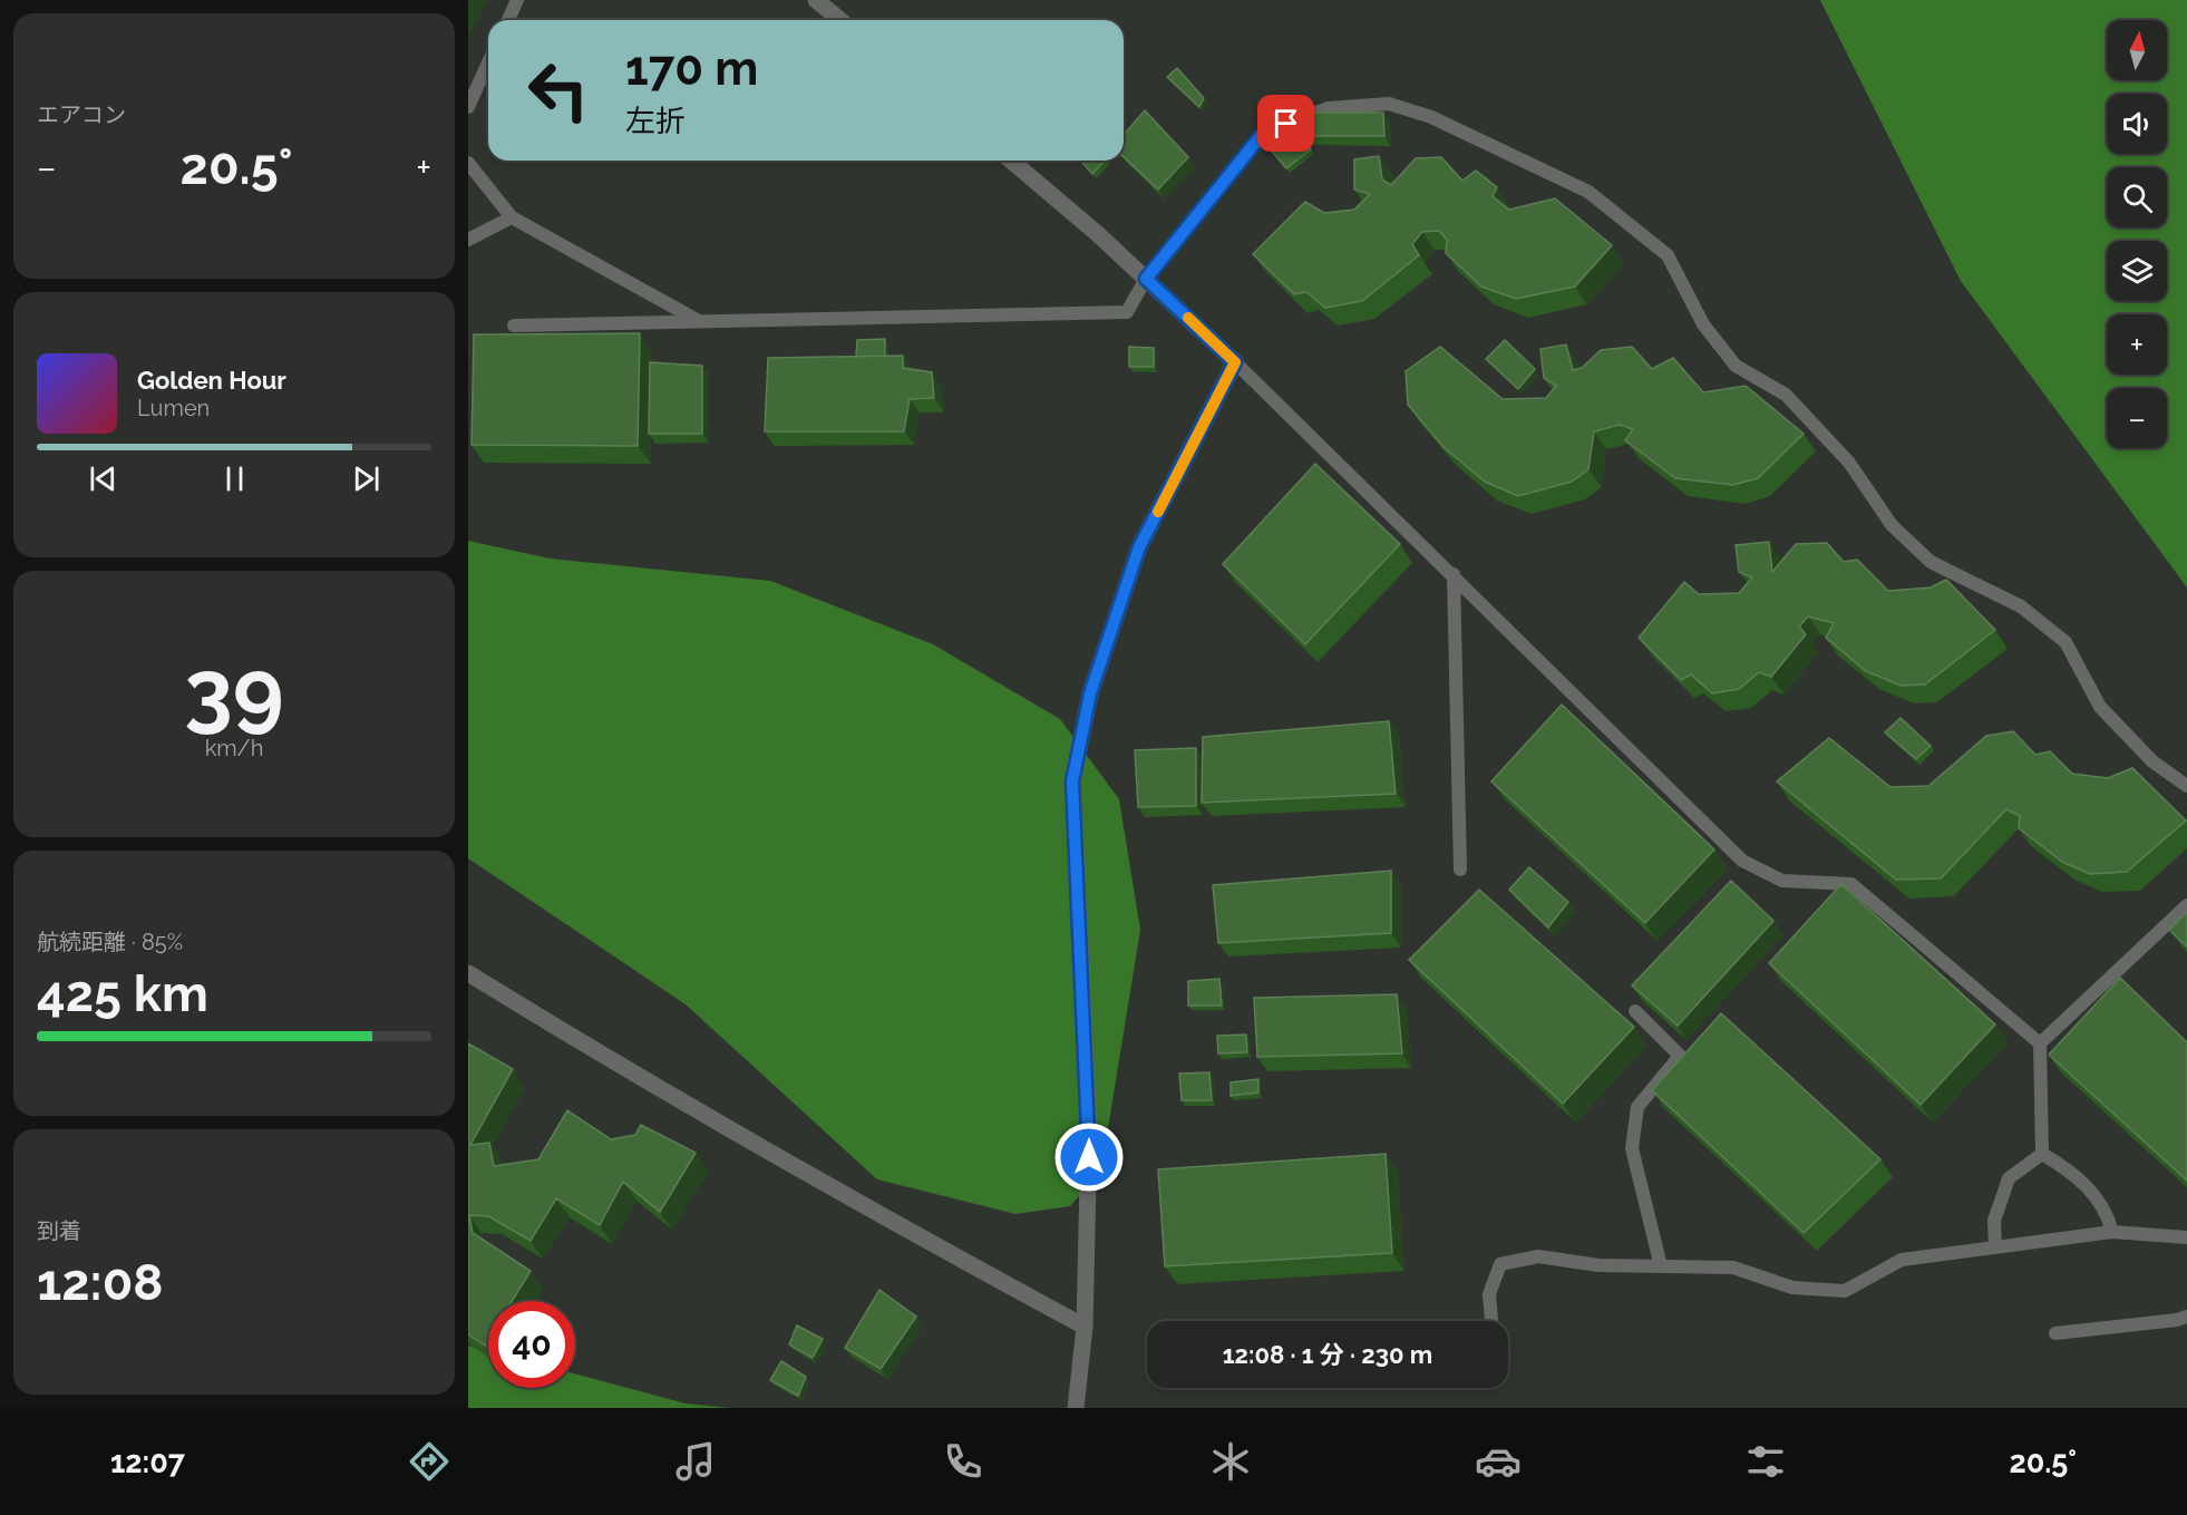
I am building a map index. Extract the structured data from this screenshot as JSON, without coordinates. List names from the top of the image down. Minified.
{"north":"top","page":{"tile":["エアコン",["39","km/h"],["航続距離 · 85%","425 km"],["到着","12:08"]],"map_buttons":["+","−"],"turn":["170 m","左折"],"heat":["−","20.5°","+"],"song":["Golden Hour","Lumen"],"limit":"40","trip":"12:08 · 1 分 · 230 m","tabs":["12:07","20.5°"]}}
